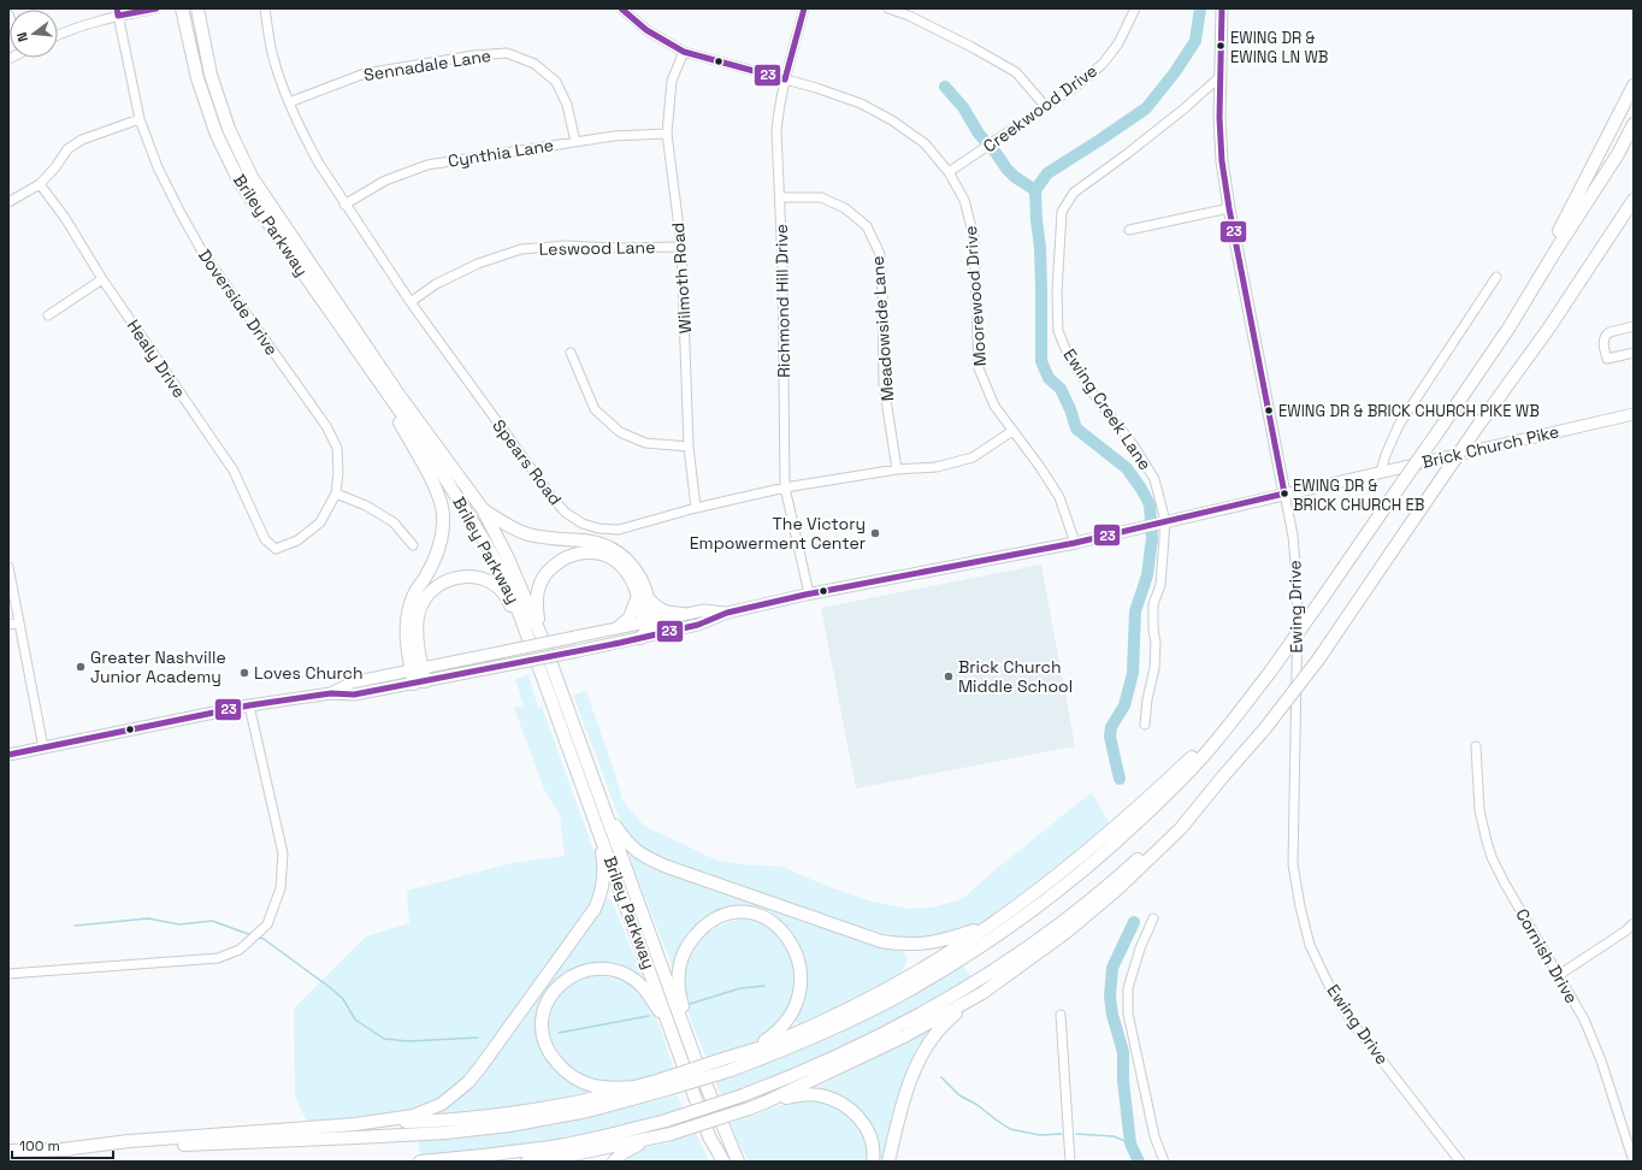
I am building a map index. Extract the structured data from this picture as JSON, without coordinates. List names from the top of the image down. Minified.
{"streets":{"highway":["Briley Parkway"],"main road":["Brick Church Pike","Ewing Drive"],"street":["Sennadale Lane","Creekwood Drive","Cynthia Lane","Leswood Lane","Wilmoth Road","Moorewood Drive","Richmond Hill Drive","Doverside Drive","Meadowside Lane","Healy Drive","Ewing Creek Lane","Spears Road","Cornish Drive"]},"crossings":[["Sennadale Lane","Cynthia Lane"],["Sennadale Lane","Spears Road"],["Creekwood Drive","Moorewood Drive"],["Cynthia Lane","Wilmoth Road"],["Cynthia Lane","Spears Road"],["Leswood Lane","Wilmoth Road"],["Leswood Lane","Spears Road"],["Wilmoth Road","Moorewood Drive"],["Wilmoth Road","Spears Road"],["Moorewood Drive","Richmond Hill Drive"],["Moorewood Drive","Brick Church Pike"],["Moorewood Drive","Spears Road"],["Richmond Hill Drive","Meadowside Lane"],["Richmond Hill Drive","Brick Church Pike"],["Richmond Hill Drive","Spears Road"],["Doverside Drive","Healy Drive"],["Meadowside Lane","Spears Road"],["Ewing Creek Lane","Brick Church Pike"],["Ewing Creek Lane","Ewing Drive"],["Brick Church Pike","Ewing Drive"]],"places":["EWING DR & EWING LN WB","EWING DR & BRICK CHURCH PIKE WB","EWING DR & BRICK CHURCH EB","The Victory Empowerment Center","Greater Nashville Junior Academy","Loves Church","Brick Church Middle School"],"lines":["transit line 23"],"scale_bar":"100 m","north":"left"}
